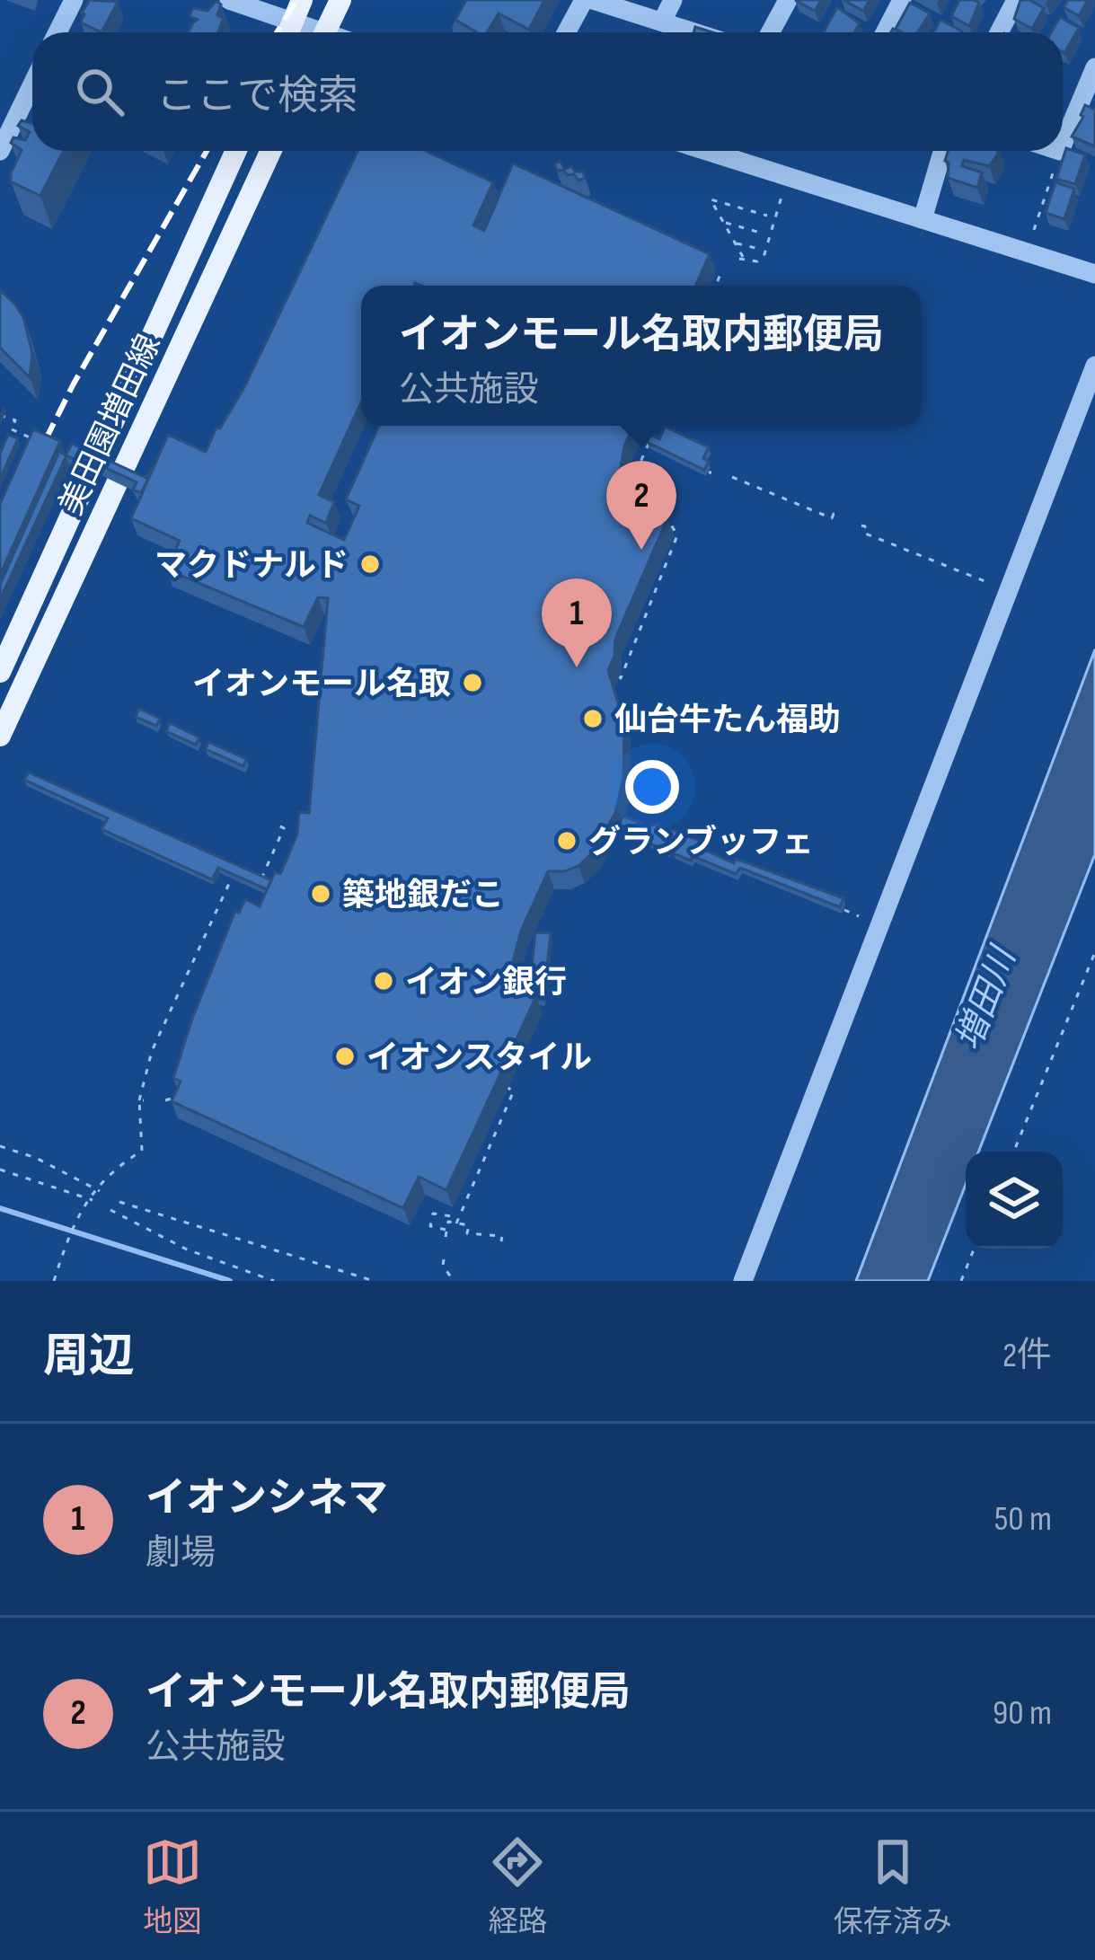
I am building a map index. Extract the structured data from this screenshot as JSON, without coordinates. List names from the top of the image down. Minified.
{"streets":{"main road":["美田園増田線"]},"water":["増田川"],"places":["マクドナルド","イオンモール名取","仙台牛たん福助","グランブッフェ","築地銀だこ","イオン銀行","イオンスタイル"],"page":{"search":"ここで検索","popup":["イオンモール名取内郵便局","公共施設"],"pins":["2","1"],"heading":["周辺","2件"],"list":[{"mark":"1","name":"イオンシネマ","note":"劇場","value":"50 m"},{"mark":"2","name":"イオンモール名取内郵便局","note":"公共施設","value":"90 m"}],"nav":["地図","経路","保存済み"]}}
